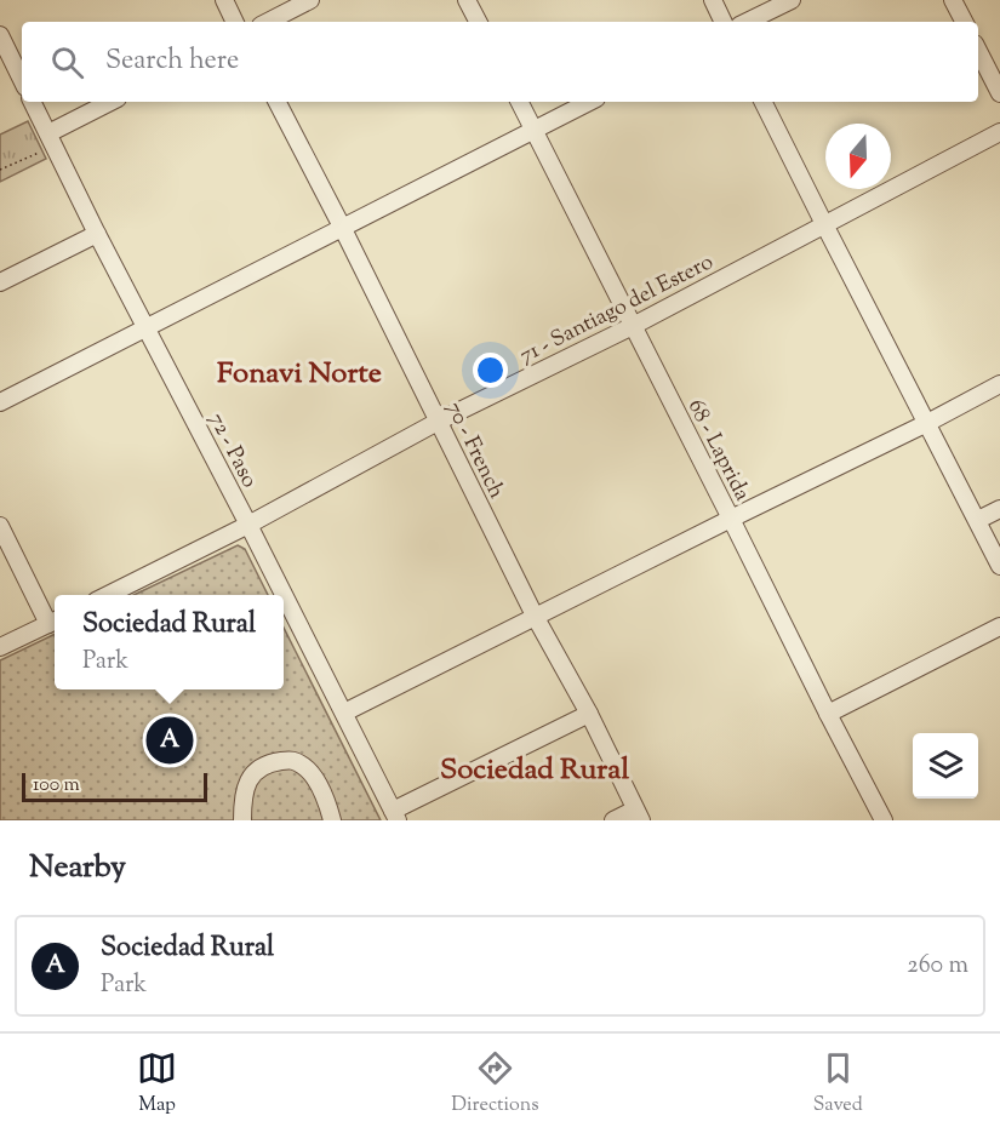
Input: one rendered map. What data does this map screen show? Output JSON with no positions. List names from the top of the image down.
{
  "streets": {
    "street": [
      "71 - Santiago del Estero",
      "72 - Paso",
      "70 - French",
      "68 - Laprida"
    ]
  },
  "crossings": [
    ["71 - Santiago del Estero", "72 - Paso"],
    ["71 - Santiago del Estero", "70 - French"],
    ["71 - Santiago del Estero", "68 - Laprida"]
  ],
  "districts": ["Fonavi Norte", "Sociedad Rural"],
  "scale_bar": "100 m",
  "north": "bottom",
  "page": {
    "search": "Search here",
    "popup": ["Sociedad Rural", "Park"],
    "pins": "A",
    "scale": "100 m",
    "heading": "Nearby",
    "list": [
      {
        "mark": "A",
        "name": "Sociedad Rural",
        "note": "Park",
        "value": "260 m"
      }
    ],
    "nav": ["Map", "Directions", "Saved"]
  }
}
